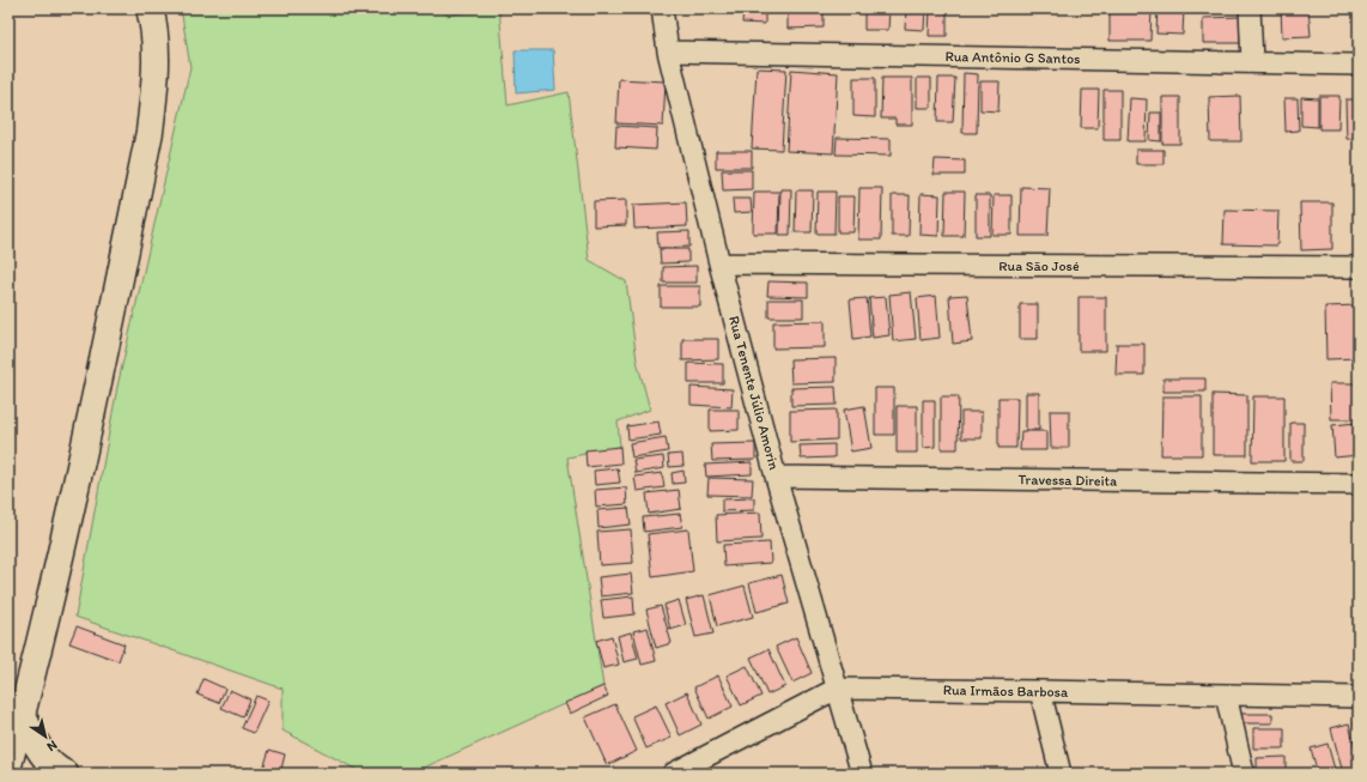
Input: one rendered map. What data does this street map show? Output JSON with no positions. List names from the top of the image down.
{
  "streets": {
    "street": [
      "Rua Antônio G Santos",
      "Rua São José",
      "Rua Tenente Júlio Amorin",
      "Travessa Direita",
      "Rua Irmãos Barbosa"
    ]
  },
  "crossings": [
    ["Rua Antônio G Santos", "Rua Tenente Júlio Amorin"],
    ["Rua São José", "Rua Tenente Júlio Amorin"],
    ["Rua Tenente Júlio Amorin", "Travessa Direita"],
    ["Rua Tenente Júlio Amorin", "Rua Irmãos Barbosa"]
  ],
  "north": "bottom right"
}
